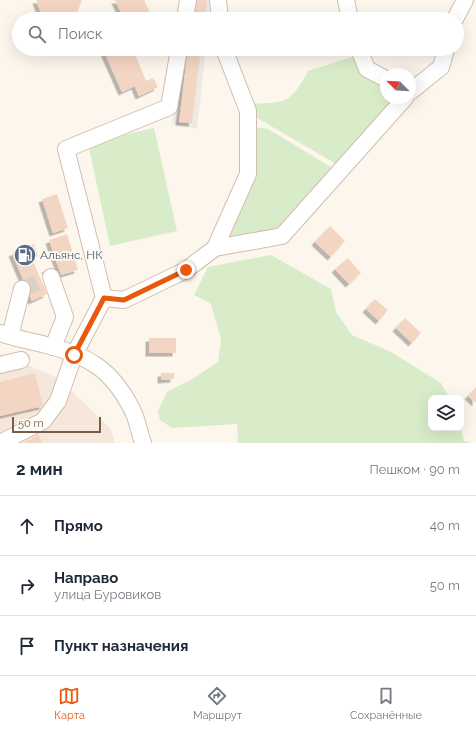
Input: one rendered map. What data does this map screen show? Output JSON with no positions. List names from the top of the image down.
{
  "places": {
    "fuel station": ["Альянс, НК"]
  },
  "scale_bar": "50 m",
  "north": "top left",
  "page": {
    "search": "Поиск",
    "scale": "50 m",
    "heading": ["2 мин", "Пешком · 90 m"],
    "list": [
      ["Прямо", "40 m"],
      ["Направо", "улица Буровиков", "50 m"],
      "Пункт назначения"
    ],
    "nav": ["Карта", "Маршрут", "Сохранённые"]
  }
}
